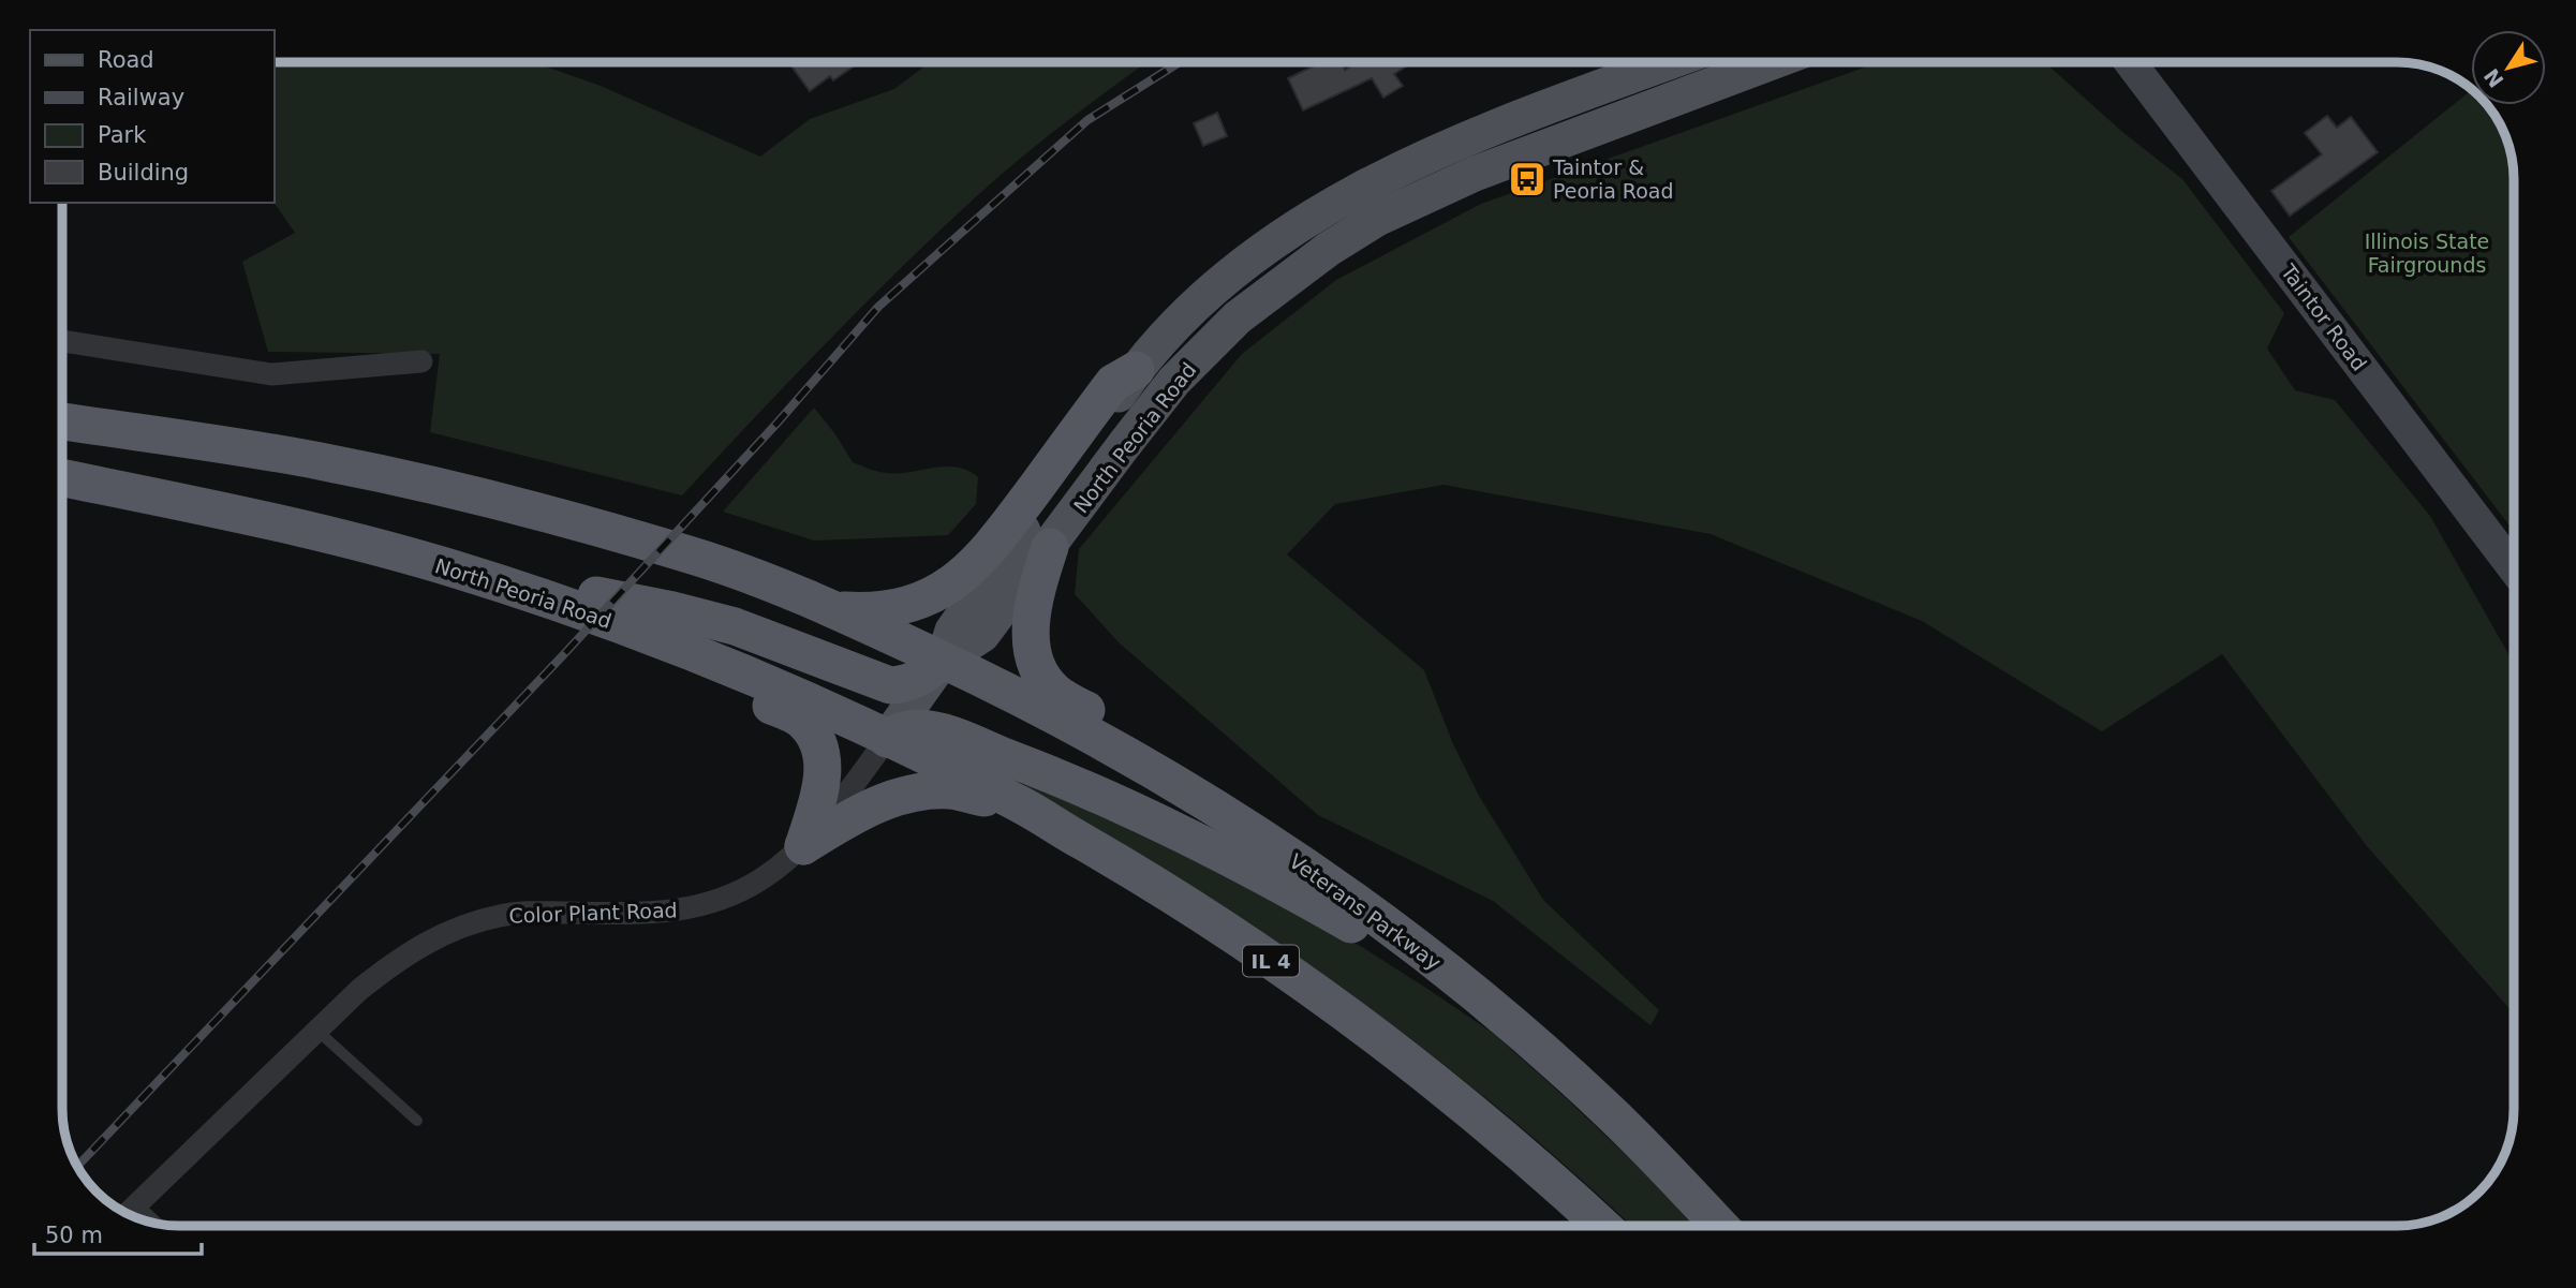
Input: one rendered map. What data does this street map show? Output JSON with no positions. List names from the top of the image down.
{
  "streets": {
    "highway": ["North Peoria Road", "Veterans Parkway", "IL 4"],
    "main road": ["Taintor Road"],
    "street": ["Color Plant Road"]
  },
  "crossings": [
    ["North Peoria Road", "Veterans Parkway"],
    ["North Peoria Road", "Color Plant Road"],
    ["North Peoria Road", "IL 4"],
    ["Color Plant Road", "IL 4"]
  ],
  "parks": ["Illinois State Fairgrounds"],
  "places": {
    "bus stop": ["Taintor & Peoria Road"]
  },
  "legend": [
    "Road",
    "Railway",
    "Park",
    "Building"
  ],
  "scale_bar": "50 m",
  "north": "bottom left"
}
